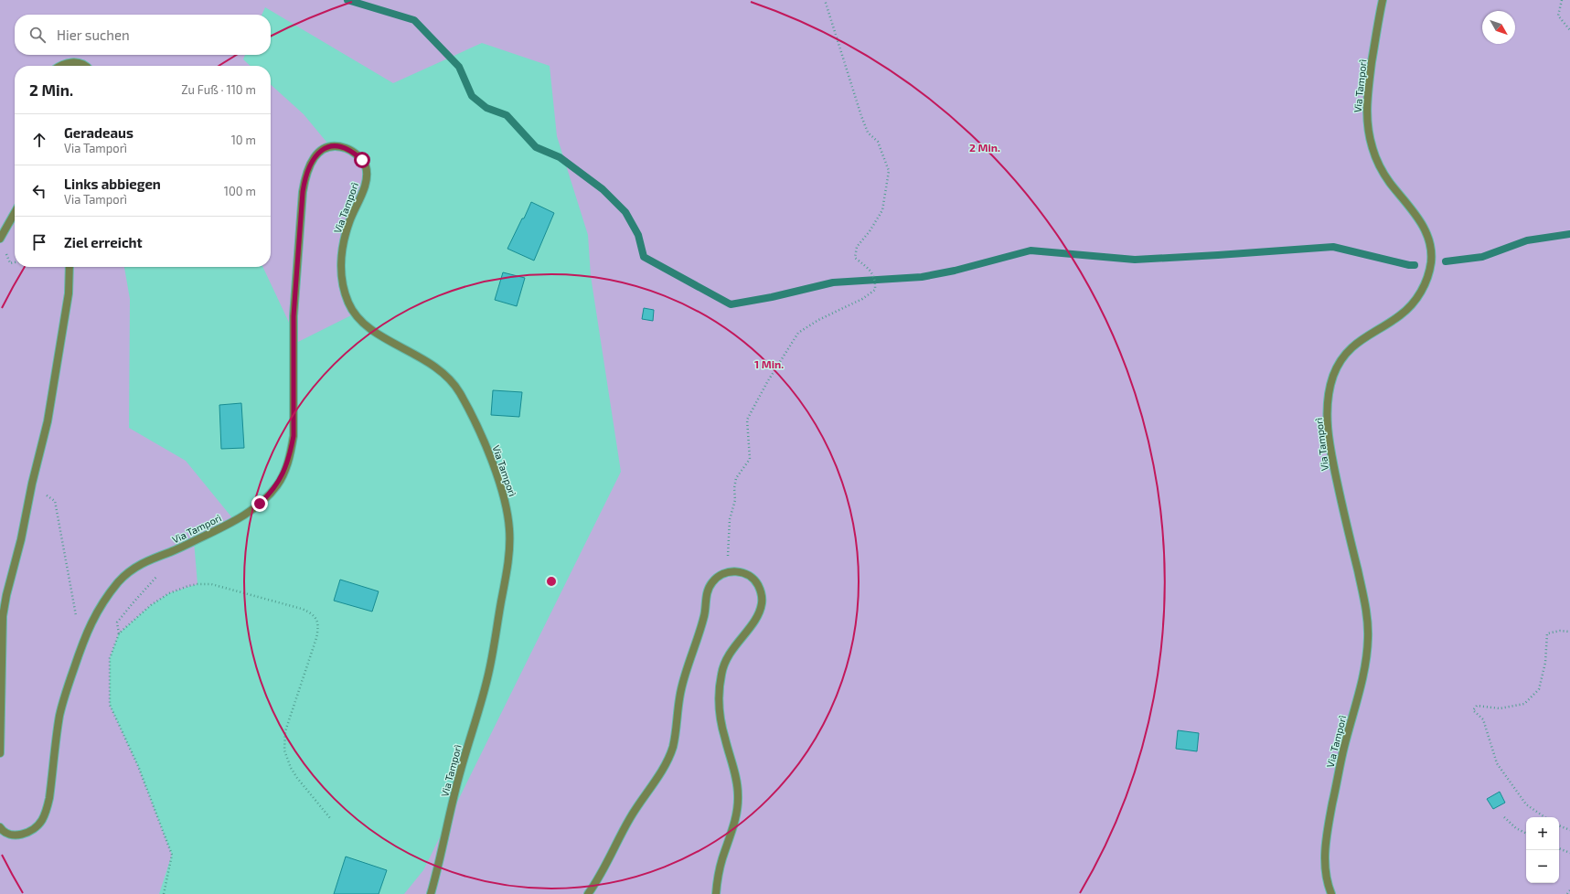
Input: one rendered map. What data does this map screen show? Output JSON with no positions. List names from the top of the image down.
{
  "streets": {
    "street": ["Via Tamporì"]
  },
  "north": "bottom right",
  "page": {
    "search": "Hier suchen",
    "heading": ["2 Min.", "Zu Fuß · 110 m"],
    "list": [
      ["Geradeaus", "Via Tamporì", "10 m"],
      ["Links abbiegen", "Via Tamporì", "100 m"],
      "Ziel erreicht"
    ],
    "map_buttons": ["+", "−"]
  },
  "rings": ["2 Min.", "1 Min."]
}
